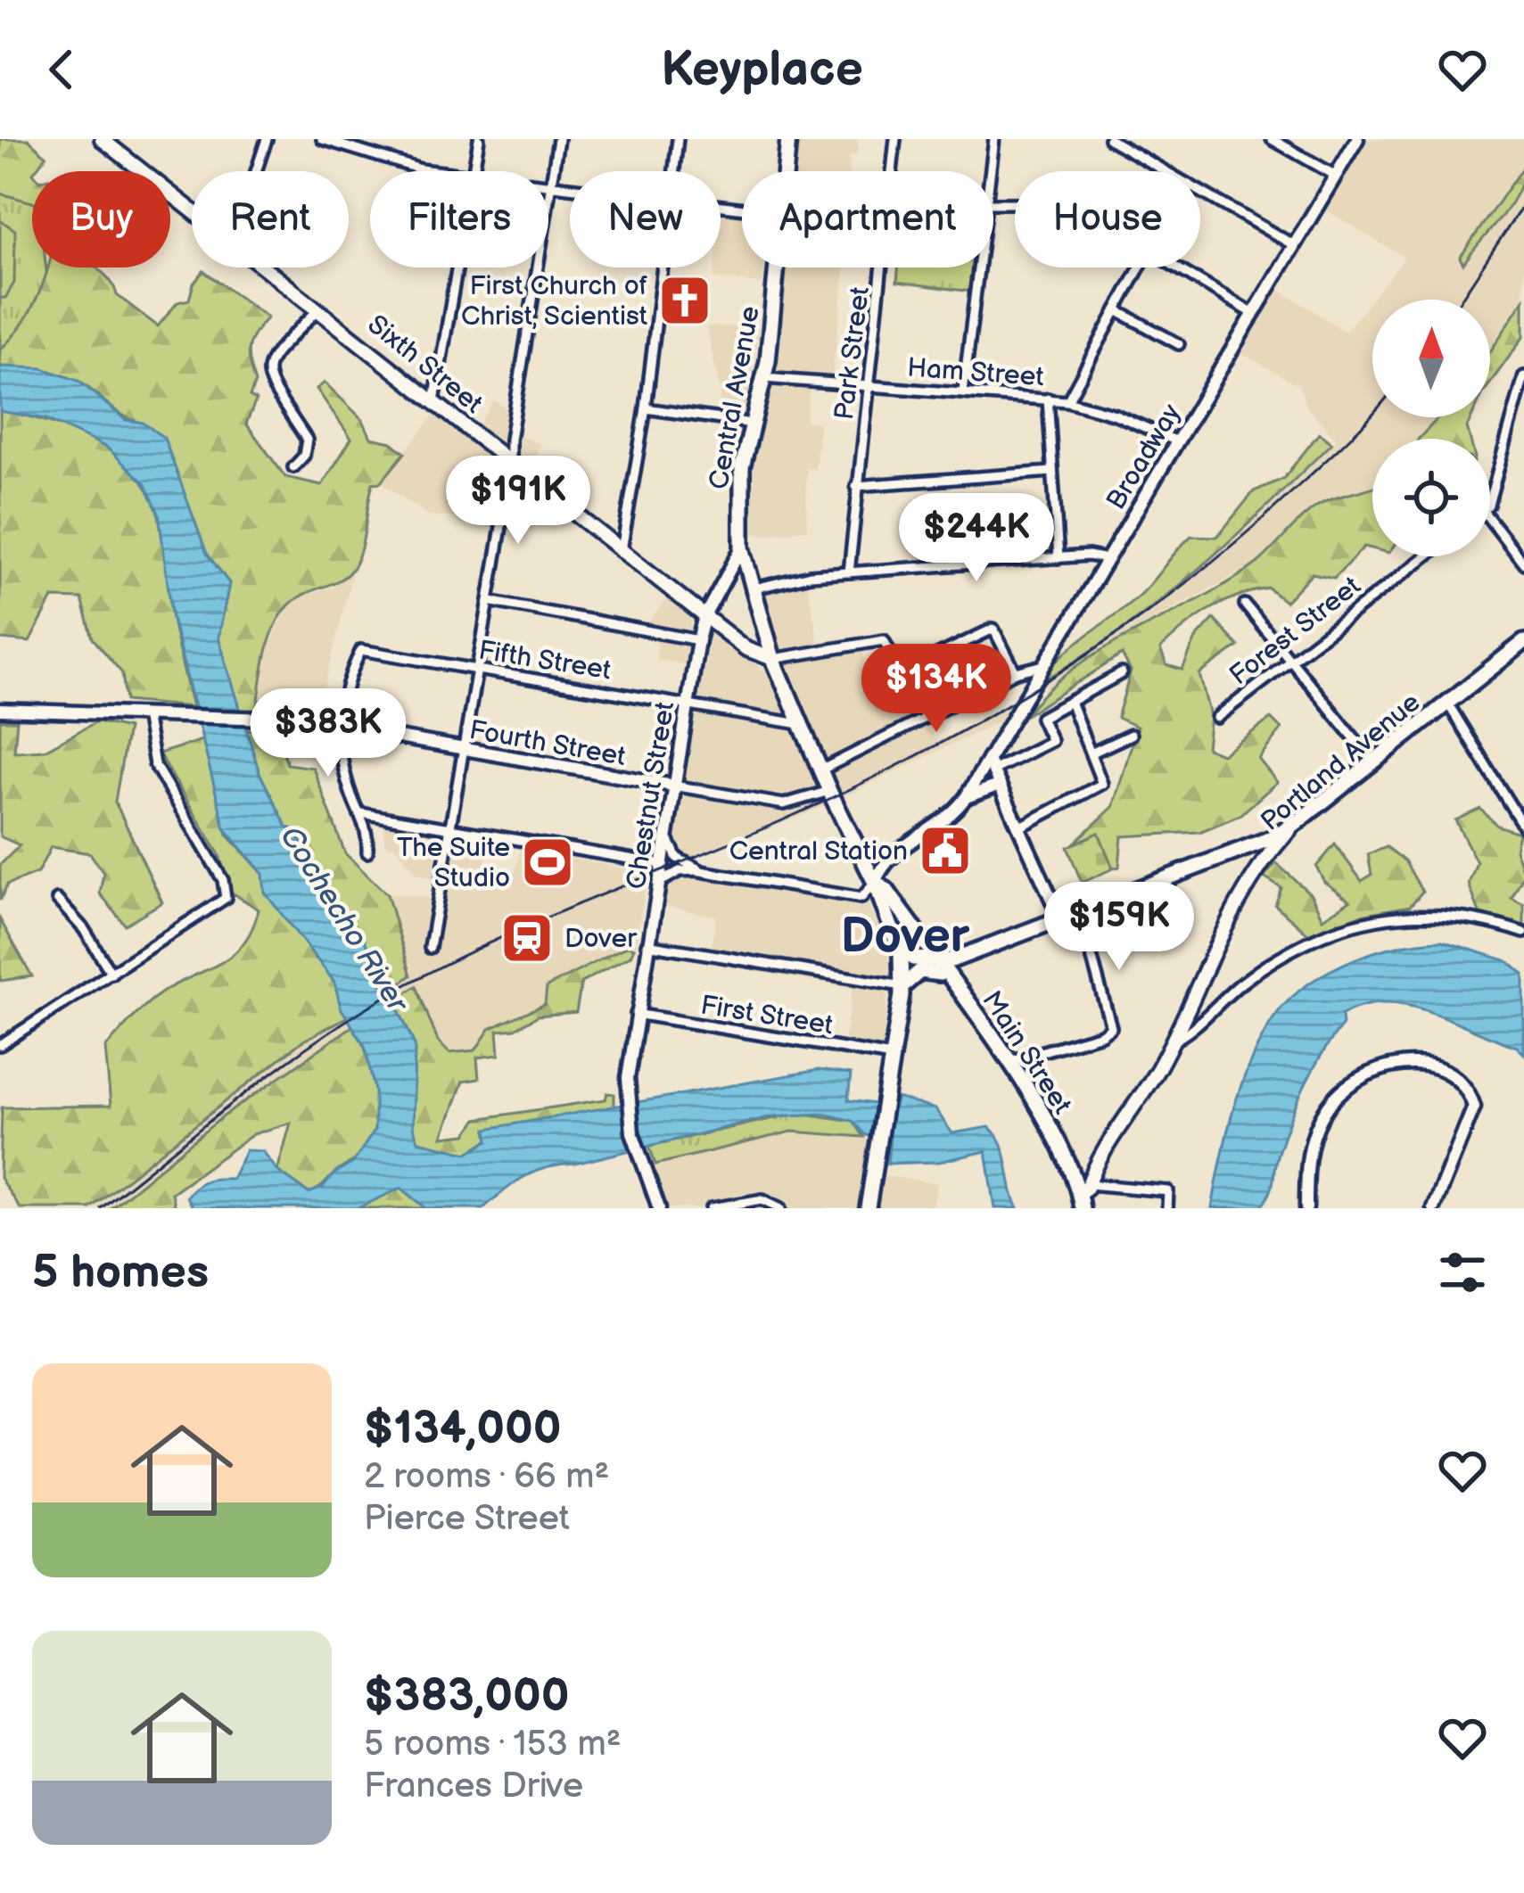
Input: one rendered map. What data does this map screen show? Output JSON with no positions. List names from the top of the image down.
{
  "streets": {
    "main road": [
      "Sixth Street",
      "Central Avenue",
      "Portland Avenue",
      "Main Street"
    ],
    "street": [
      "Park Street",
      "Ham Street",
      "Broadway",
      "Forest Street",
      "Fifth Street",
      "Fourth Street",
      "Chestnut Street",
      "First Street"
    ]
  },
  "crossings": [
    ["Park Street", "Ham Street"],
    ["Sixth Street", "Central Avenue"],
    ["Sixth Street", "Chestnut Street"],
    ["Ham Street", "Central Avenue"],
    ["Ham Street", "Broadway"],
    ["Central Avenue", "Broadway"],
    ["Central Avenue", "Fifth Street"],
    ["Central Avenue", "Fourth Street"],
    ["Central Avenue", "Chestnut Street"],
    ["Central Avenue", "First Street"],
    ["Central Avenue", "Main Street"],
    ["Broadway", "Main Street"],
    ["Fifth Street", "Fourth Street"],
    ["Fifth Street", "Chestnut Street"],
    ["Fourth Street", "Chestnut Street"],
    ["Portland Avenue", "Main Street"],
    ["Chestnut Street", "First Street"]
  ],
  "districts": ["Dover"],
  "water": ["Cochecho River"],
  "places": {
    "church": ["First Church of Christ, Scientist"],
    "public building": ["Central Station"],
    "sports": ["The Suite Studio"],
    "station": ["Dover"]
  },
  "north": "top",
  "page": {
    "header": "Keyplace",
    "chip": [
      "Buy",
      "Rent",
      "Filters",
      "New",
      "Apartment",
      "House"
    ],
    "price": [
      "$191K",
      "$244K",
      "$134K",
      "$383K",
      "$159K"
    ],
    "heading": "5 homes",
    "list": [
      {
        "name": "$134,000",
        "note": "2 rooms · 66 m² · Pierce Street"
      },
      {
        "name": "$383,000",
        "note": "5 rooms · 153 m² · Frances Drive"
      }
    ]
  }
}
